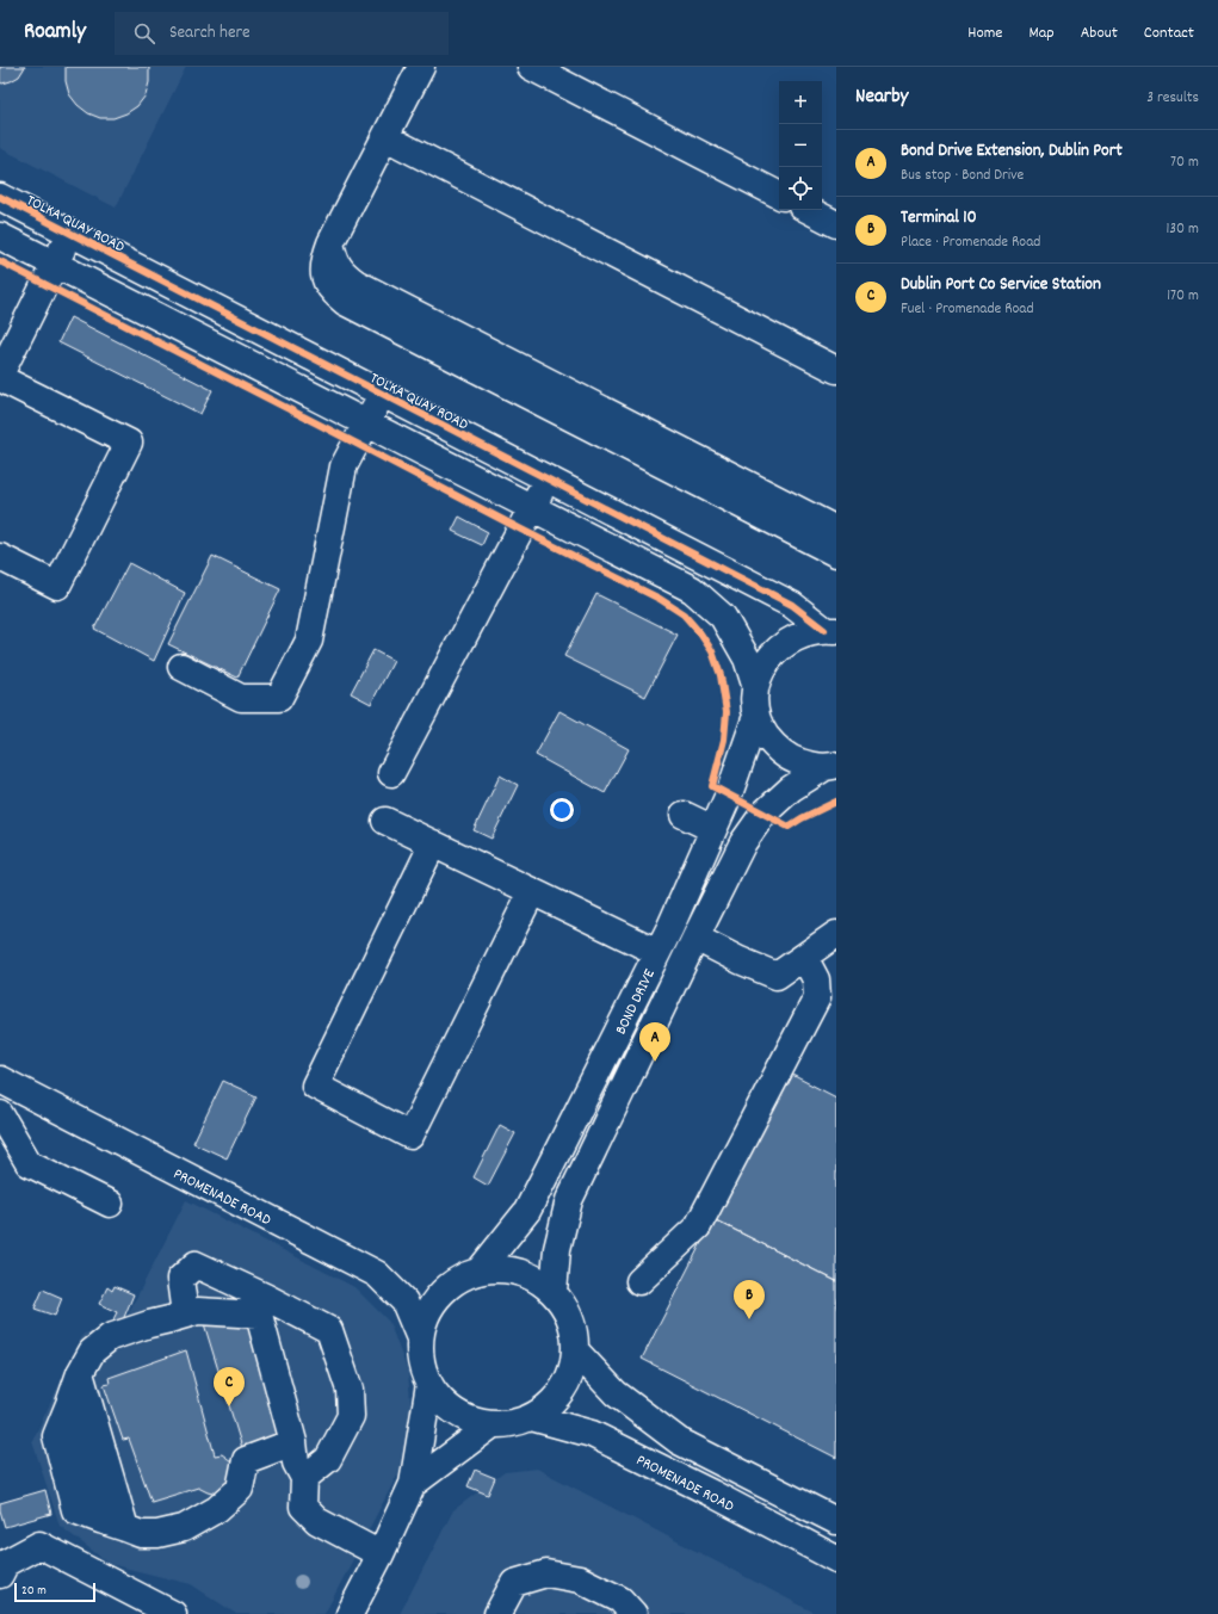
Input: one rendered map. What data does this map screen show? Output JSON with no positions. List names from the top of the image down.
{
  "streets": {
    "street": ["TOLKA QUAY ROAD", "BOND DRIVE", "PROMENADE ROAD"]
  },
  "crossings": [
    ["BOND DRIVE", "PROMENADE ROAD"]
  ],
  "scale_bar": "20 m",
  "page": {
    "header": "Roamly",
    "search": "Search here",
    "nav": [
      "Home",
      "Map",
      "About",
      "Contact"
    ],
    "heading": ["Nearby", "3 results"],
    "map_buttons": ["+", "−"],
    "list": [
      {
        "mark": "A",
        "name": "Bond Drive Extension, Dublin Port",
        "note": "Bus stop · Bond Drive",
        "value": "70 m"
      },
      {
        "mark": "B",
        "name": "Terminal 10",
        "note": "Place · Promenade Road",
        "value": "130 m"
      },
      {
        "mark": "C",
        "name": "Dublin Port Co Service Station",
        "note": "Fuel · Promenade Road",
        "value": "170 m"
      }
    ],
    "pins": ["A", "B", "C"],
    "scale": "20 m"
  }
}
